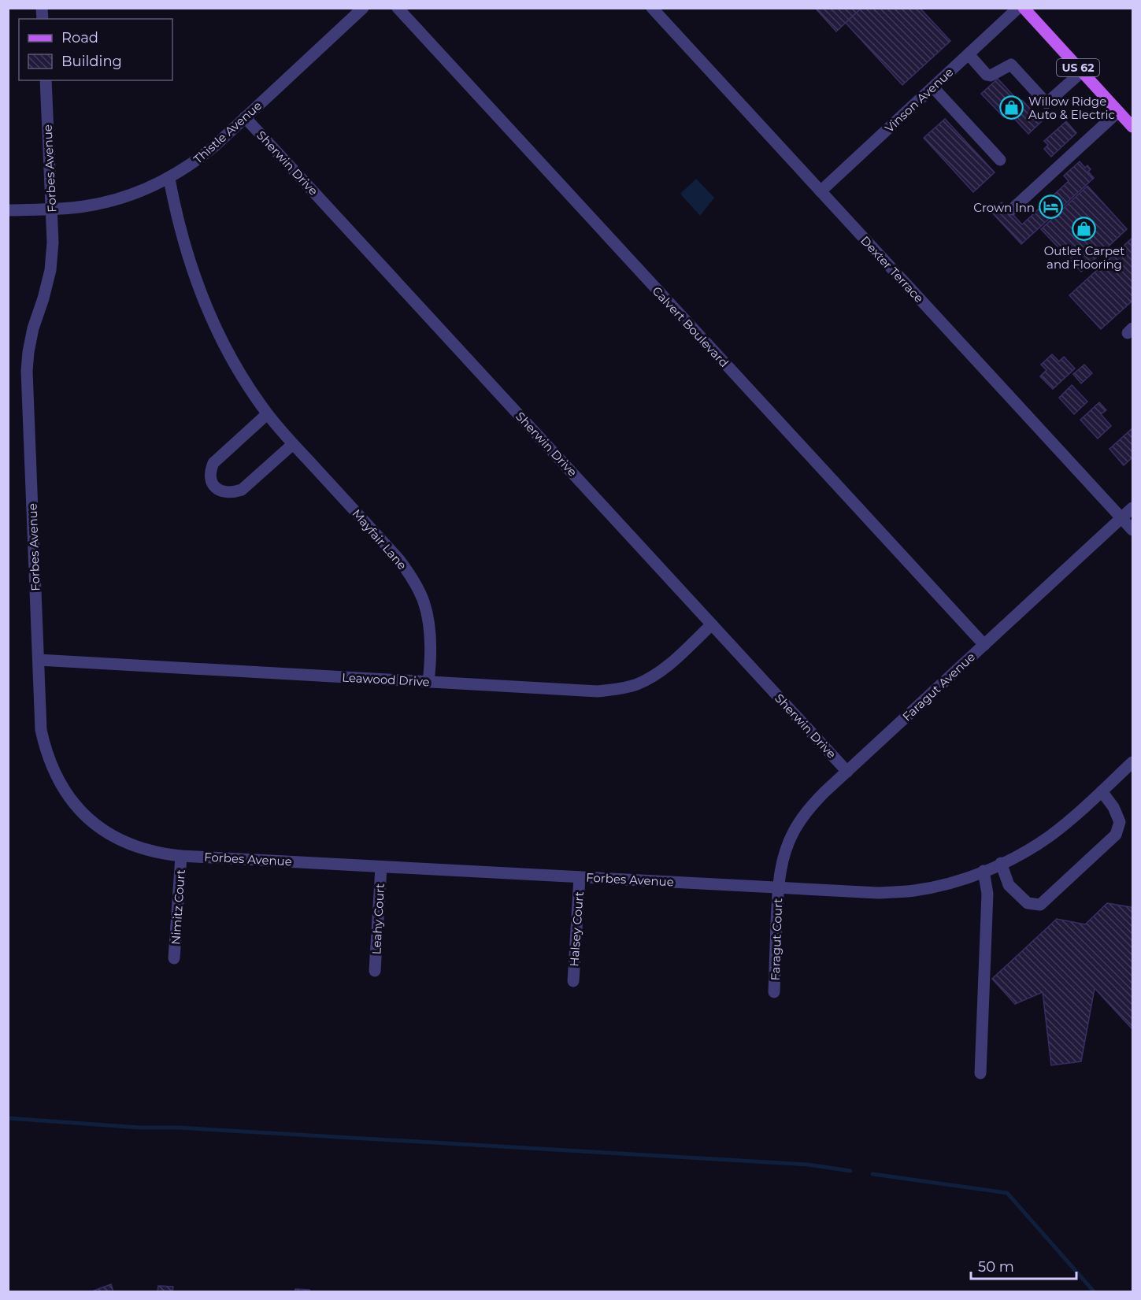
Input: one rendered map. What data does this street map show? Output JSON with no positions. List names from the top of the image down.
{
  "streets": {
    "main road": ["US 62"],
    "street": [
      "Vinson Avenue",
      "Thistle Avenue",
      "Sherwin Drive",
      "Forbes Avenue",
      "Dexter Terrace",
      "Calvert Boulevard",
      "Mayfair Lane",
      "Leawood Drive",
      "Faragut Avenue",
      "Nimitz Court",
      "Leahy Court",
      "Halsey Court",
      "Faragut Court"
    ]
  },
  "crossings": [
    ["Vinson Avenue", "Dexter Terrace"],
    ["Thistle Avenue", "Sherwin Drive"],
    ["Thistle Avenue", "Forbes Avenue"],
    ["Thistle Avenue", "Mayfair Lane"],
    ["Sherwin Drive", "Leawood Drive"],
    ["Sherwin Drive", "Faragut Avenue"],
    ["Forbes Avenue", "Leawood Drive"],
    ["Forbes Avenue", "Faragut Avenue"],
    ["Forbes Avenue", "Nimitz Court"],
    ["Forbes Avenue", "Leahy Court"],
    ["Forbes Avenue", "Halsey Court"],
    ["Forbes Avenue", "Faragut Court"],
    ["Dexter Terrace", "Faragut Avenue"],
    ["Calvert Boulevard", "Faragut Avenue"],
    ["Mayfair Lane", "Leawood Drive"],
    ["Faragut Avenue", "Faragut Court"]
  ],
  "places": {
    "shop": ["Willow Ridge Auto & Electric", "Outlet Carpet and Flooring"],
    "hotel": ["Crown Inn"]
  },
  "legend": ["Road", "Building"],
  "scale_bar": "50 m"
}
